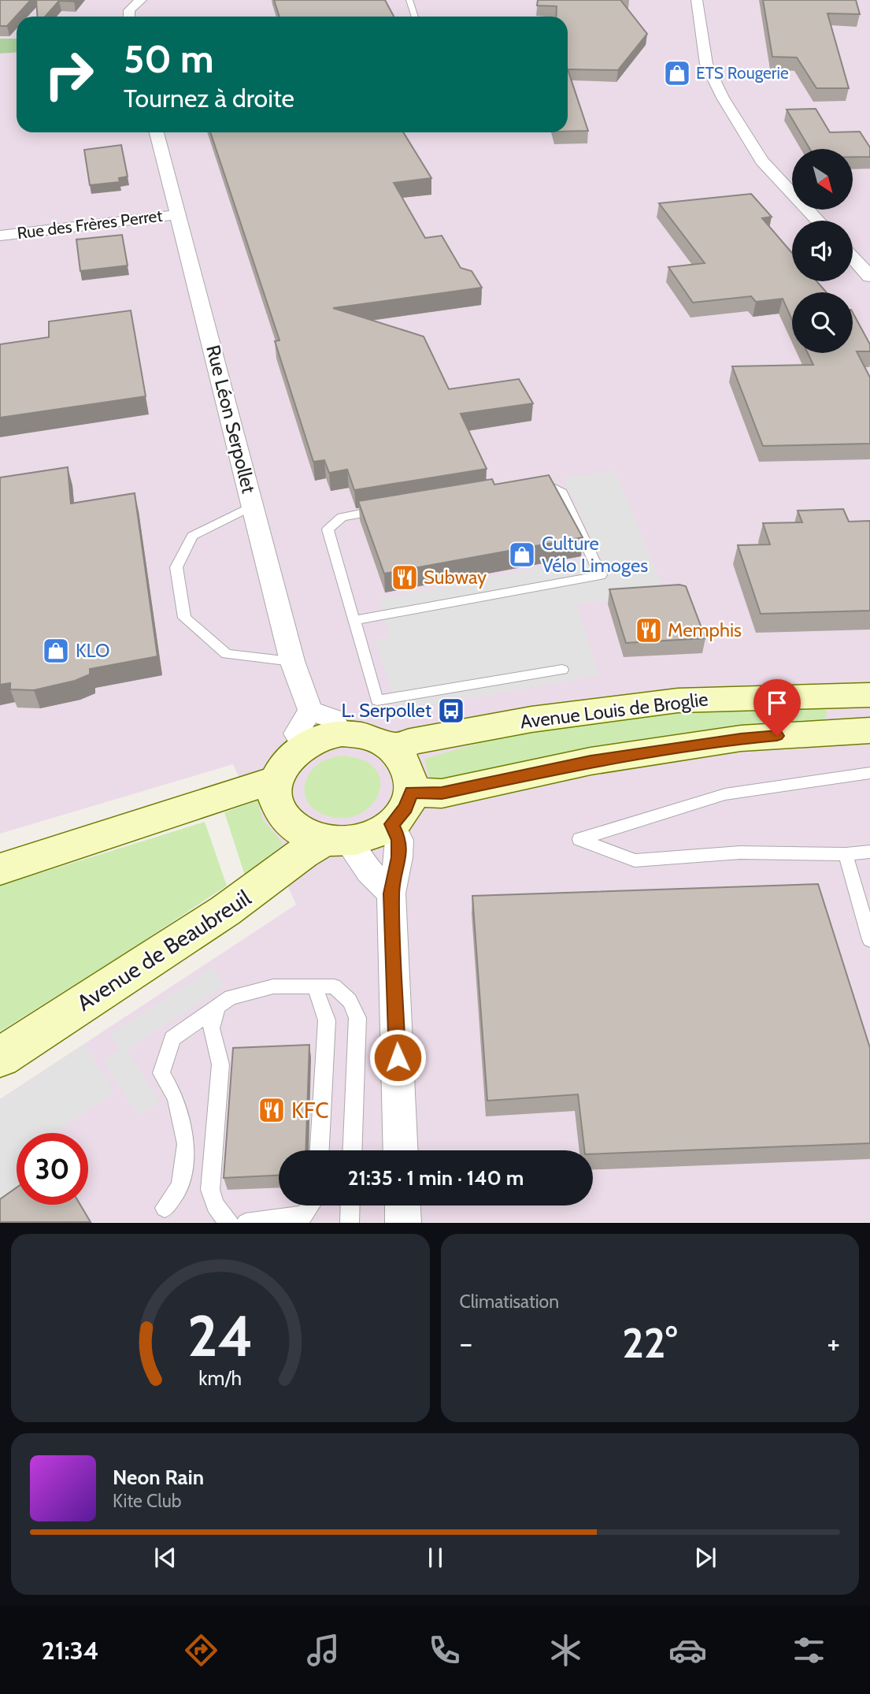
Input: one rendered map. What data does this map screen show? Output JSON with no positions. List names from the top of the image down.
{
  "streets": {
    "main road": ["Avenue Louis de Broglie", "Avenue de Beaubreuil"],
    "street": ["Rue des Frères Perret", "Rue Léon Serpollet"]
  },
  "crossings": [
    ["Rue des Frères Perret", "Rue Léon Serpollet"],
    ["Avenue Louis de Broglie", "Avenue de Beaubreuil"]
  ],
  "places": {
    "shop": ["ETS Rougerie", "Culture Vélo Limoges", "KLO"],
    "restaurant": ["Subway", "Memphis", "KFC"],
    "bus stop": ["L. Serpollet"]
  },
  "north": "bottom right",
  "page": {
    "turn": ["50 m", "Tournez à droite"],
    "limit": "30",
    "trip": "21:35 · 1 min · 140 m",
    "tile": "Climatisation",
    "heat": ["−", "22°", "+"],
    "song": ["Neon Rain", "Kite Club"],
    "tabs": "21:34",
    "gauge": ["24", "km/h"]
  }
}
